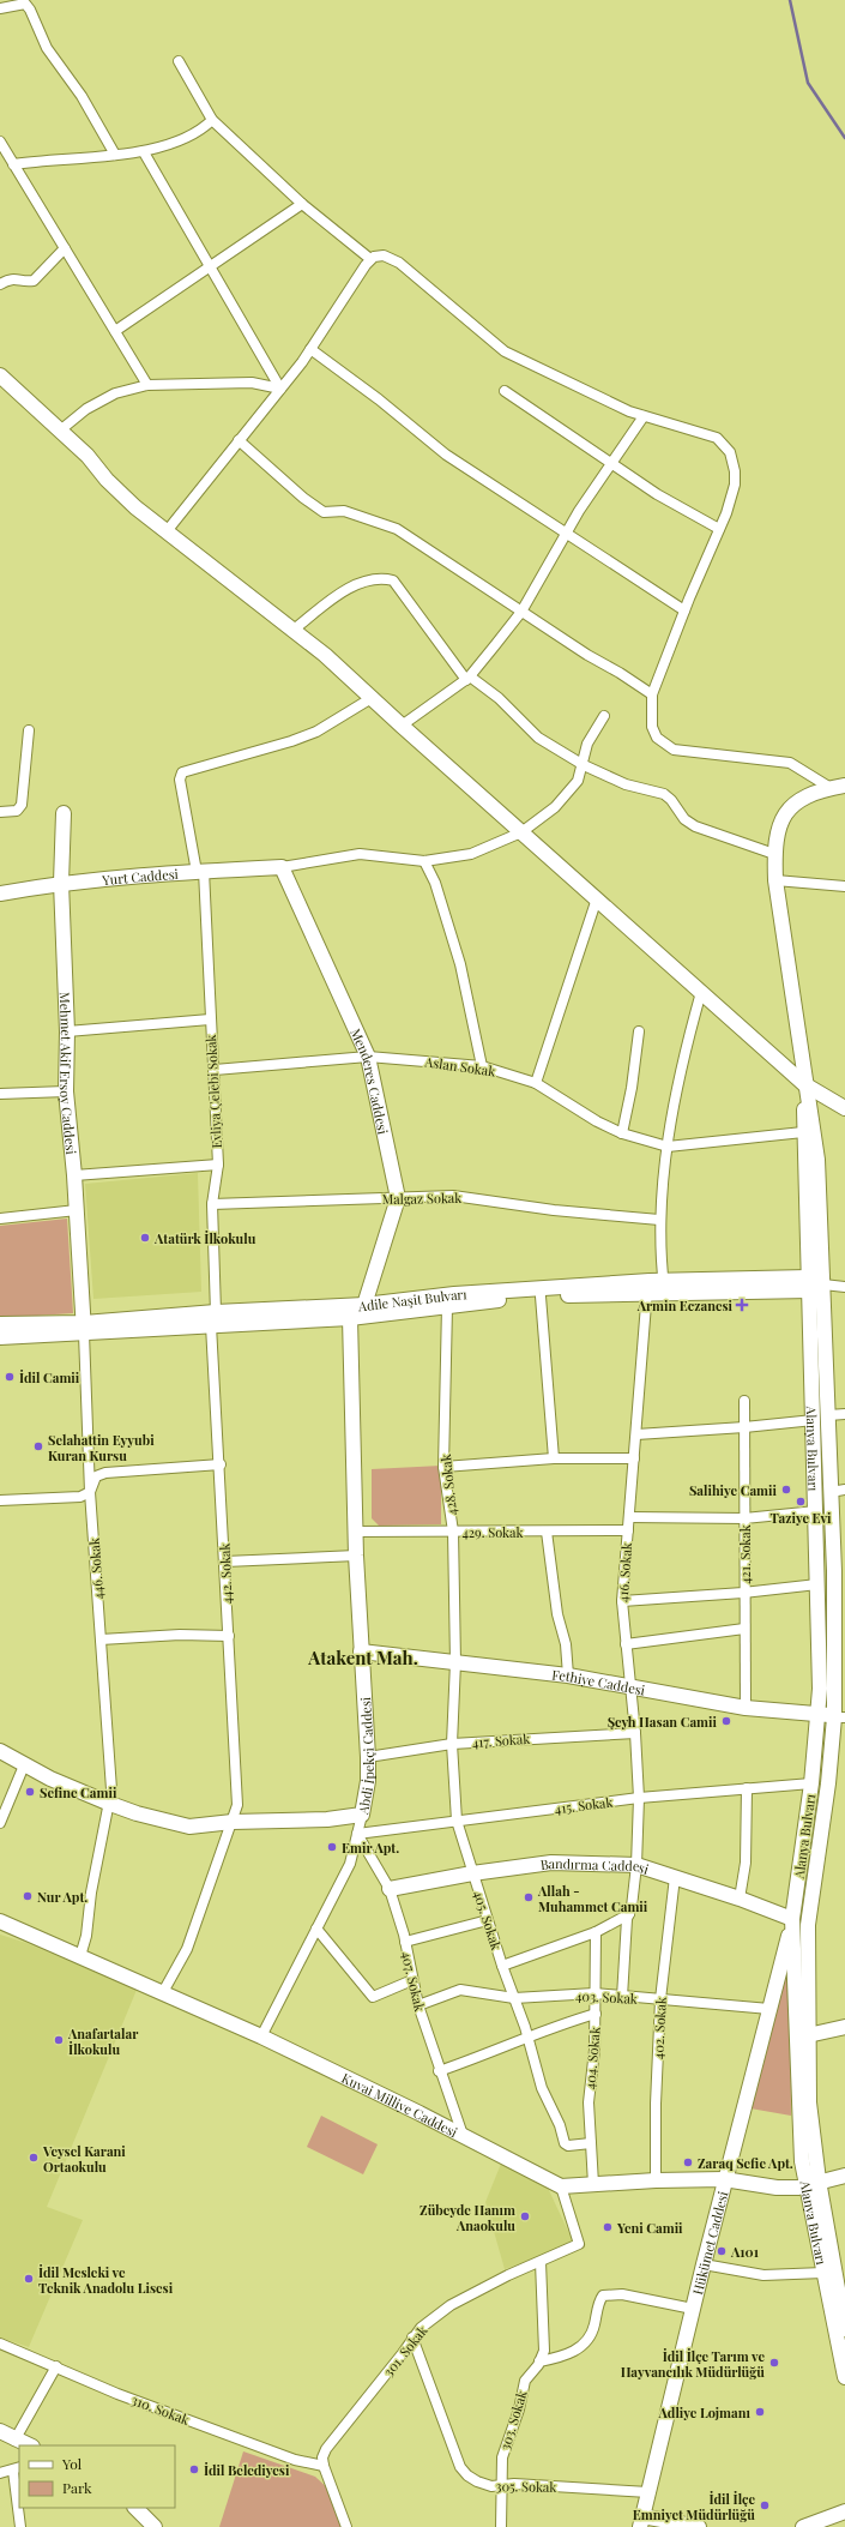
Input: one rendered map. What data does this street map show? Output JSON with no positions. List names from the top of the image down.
{
  "streets": {
    "street": [
      "Yurt Caddesi",
      "Aslan Sokak",
      "Mehmet Akif Ersoy Caddesi",
      "Menderes Caddesi",
      "Evliya Çelebi Sokak",
      "Malgaz Sokak",
      "Adile Naşit Bulvarı",
      "Alanya Bulvarı",
      "428. Sokak",
      "429. Sokak",
      "421. Sokak",
      "446. Sokak",
      "416. Sokak",
      "442. Sokak",
      "Fethiye Caddesi",
      "417. Sokak",
      "Abdi İpekçi Caddesi",
      "415. Sokak",
      "Bandırma Caddesi",
      "405. Sokak",
      "407. Sokak",
      "403. Sokak",
      "402. Sokak",
      "404. Sokak",
      "Kuvai Milliye Caddesi",
      "Hükümet Caddesi",
      "301. Sokak",
      "310. Sokak",
      "303. Sokak",
      "305. Sokak"
    ]
  },
  "crossings": [
    ["Yurt Caddesi", "Mehmet Akif Ersoy Caddesi"],
    ["Yurt Caddesi", "Menderes Caddesi"],
    ["Yurt Caddesi", "Evliya Çelebi Sokak"],
    ["Aslan Sokak", "Menderes Caddesi"],
    ["Aslan Sokak", "Evliya Çelebi Sokak"],
    ["Aslan Sokak", "Alanya Bulvarı"],
    ["Aslan Sokak", "416. Sokak"],
    ["Mehmet Akif Ersoy Caddesi", "Adile Naşit Bulvarı"],
    ["Mehmet Akif Ersoy Caddesi", "446. Sokak"],
    ["Menderes Caddesi", "Malgaz Sokak"],
    ["Menderes Caddesi", "Adile Naşit Bulvarı"],
    ["Evliya Çelebi Sokak", "Malgaz Sokak"],
    ["Evliya Çelebi Sokak", "Adile Naşit Bulvarı"],
    ["Evliya Çelebi Sokak", "442. Sokak"],
    ["Malgaz Sokak", "416. Sokak"],
    ["Adile Naşit Bulvarı", "Alanya Bulvarı"],
    ["Adile Naşit Bulvarı", "428. Sokak"],
    ["Adile Naşit Bulvarı", "446. Sokak"],
    ["Adile Naşit Bulvarı", "416. Sokak"],
    ["Adile Naşit Bulvarı", "442. Sokak"],
    ["Adile Naşit Bulvarı", "Abdi İpekçi Caddesi"],
    ["Alanya Bulvarı", "Fethiye Caddesi"],
    ["Alanya Bulvarı", "415. Sokak"],
    ["Alanya Bulvarı", "Bandırma Caddesi"],
    ["Alanya Bulvarı", "Hükümet Caddesi"],
    ["428. Sokak", "429. Sokak"],
    ["428. Sokak", "Fethiye Caddesi"],
    ["428. Sokak", "405. Sokak"],
    ["429. Sokak", "416. Sokak"],
    ["429. Sokak", "Abdi İpekçi Caddesi"],
    ["421. Sokak", "Fethiye Caddesi"],
    ["446. Sokak", "Abdi İpekçi Caddesi"],
    ["446. Sokak", "Kuvai Milliye Caddesi"],
    ["416. Sokak", "Fethiye Caddesi"],
    ["416. Sokak", "417. Sokak"],
    ["416. Sokak", "415. Sokak"],
    ["416. Sokak", "Bandırma Caddesi"],
    ["416. Sokak", "403. Sokak"],
    ["442. Sokak", "Abdi İpekçi Caddesi"],
    ["442. Sokak", "Kuvai Milliye Caddesi"],
    ["Fethiye Caddesi", "Abdi İpekçi Caddesi"],
    ["Fethiye Caddesi", "405. Sokak"],
    ["417. Sokak", "Abdi İpekçi Caddesi"],
    ["417. Sokak", "405. Sokak"],
    ["415. Sokak", "405. Sokak"],
    ["415. Sokak", "407. Sokak"],
    ["Bandırma Caddesi", "405. Sokak"],
    ["Bandırma Caddesi", "407. Sokak"],
    ["Bandırma Caddesi", "402. Sokak"],
    ["Bandırma Caddesi", "Hükümet Caddesi"],
    ["405. Sokak", "403. Sokak"],
    ["405. Sokak", "404. Sokak"],
    ["407. Sokak", "403. Sokak"],
    ["407. Sokak", "Kuvai Milliye Caddesi"],
    ["403. Sokak", "402. Sokak"],
    ["403. Sokak", "404. Sokak"],
    ["403. Sokak", "Hükümet Caddesi"],
    ["Kuvai Milliye Caddesi", "301. Sokak"],
    ["Hükümet Caddesi", "305. Sokak"],
    ["301. Sokak", "310. Sokak"],
    ["301. Sokak", "303. Sokak"],
    ["301. Sokak", "305. Sokak"],
    ["303. Sokak", "305. Sokak"]
  ],
  "districts": ["Atakent Mah."],
  "places": {
    "other": [
      "Atatürk İlkokulu",
      "İdil Camii",
      "Selahattin Eyyubi Kuran Kursu",
      "Salihiye Camii",
      "Taziye Evi",
      "Şeyh Hasan Camii",
      "Sefine Camii",
      "Emir Apt.",
      "Nur Apt.",
      "Allah - Muhammet Camii",
      "Anafartalar İlkokulu",
      "Veysel Karani Ortaokulu",
      "Zaraq Sefie Apt.",
      "Zübeyde Hanım Anaokulu",
      "Yeni Camii",
      "A101",
      "İdil Mesleki ve Teknik Anadolu Lisesi",
      "İdil İlçe Tarım ve Hayvancılık Müdürlüğü",
      "Adliye Lojmanı",
      "İdil Belediyesi",
      "İdil İlçe Emniyet Müdürlüğü"
    ],
    "health": ["Armin Eczanesi"]
  },
  "legend": ["Yol", "Park"]
}
